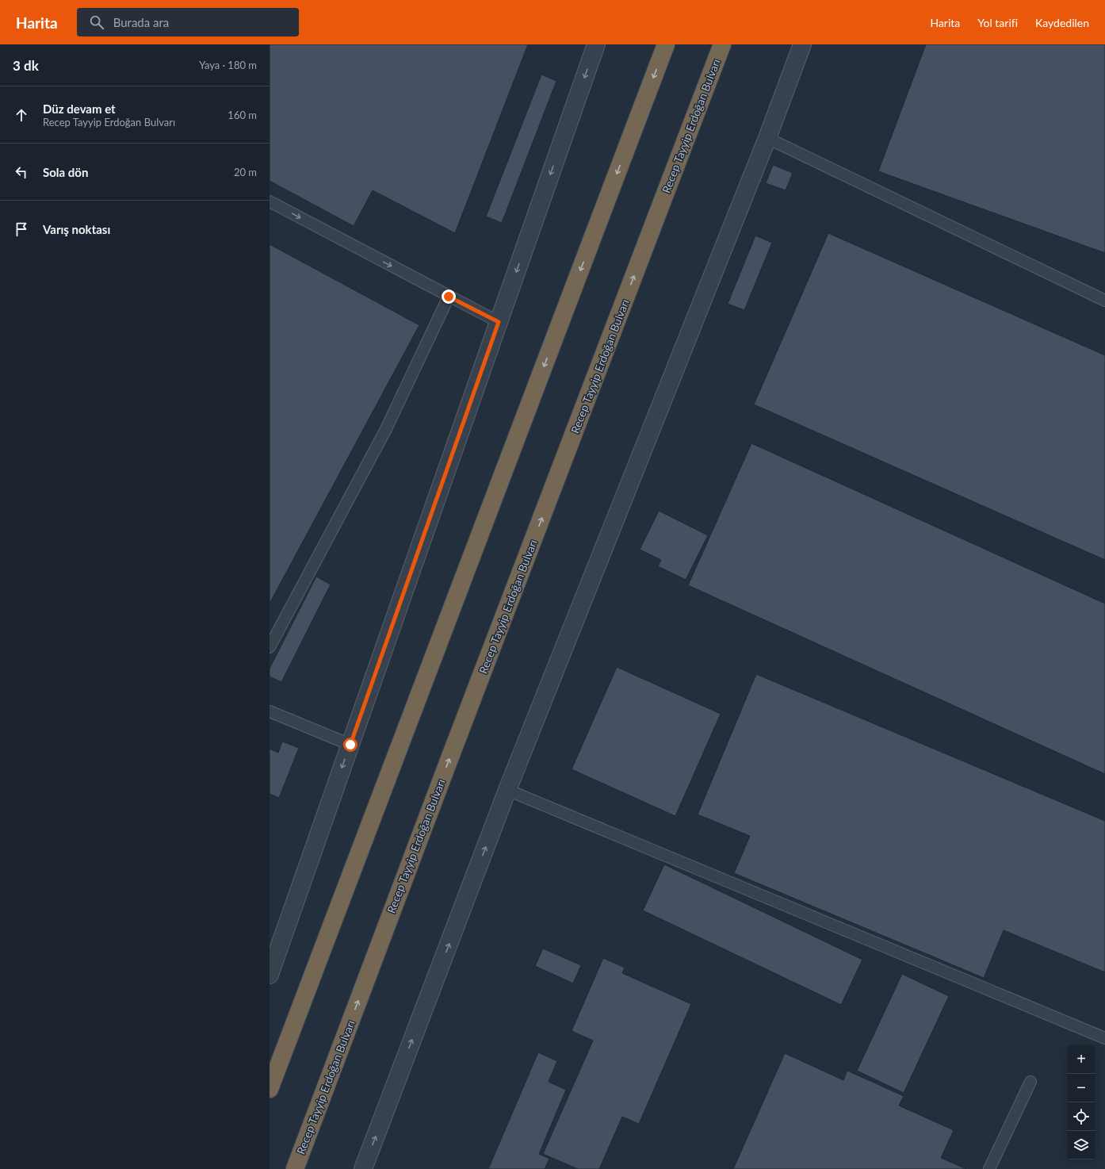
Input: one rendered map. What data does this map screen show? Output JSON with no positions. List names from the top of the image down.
{
  "streets": {
    "highway": ["Recep Tayyip Erdoğan Bulvarı"]
  },
  "page": {
    "header": "Harita",
    "search": "Burada ara",
    "nav": ["Harita", "Yol tarifi", "Kaydedilen"],
    "heading": ["3 dk", "Yaya · 180 m"],
    "list": [
      ["Düz devam et", "Recep Tayyip Erdoğan Bulvarı", "160 m"],
      ["Sola dön", "20 m"],
      "Varış noktası"
    ],
    "map_buttons": ["+", "−"]
  }
}
